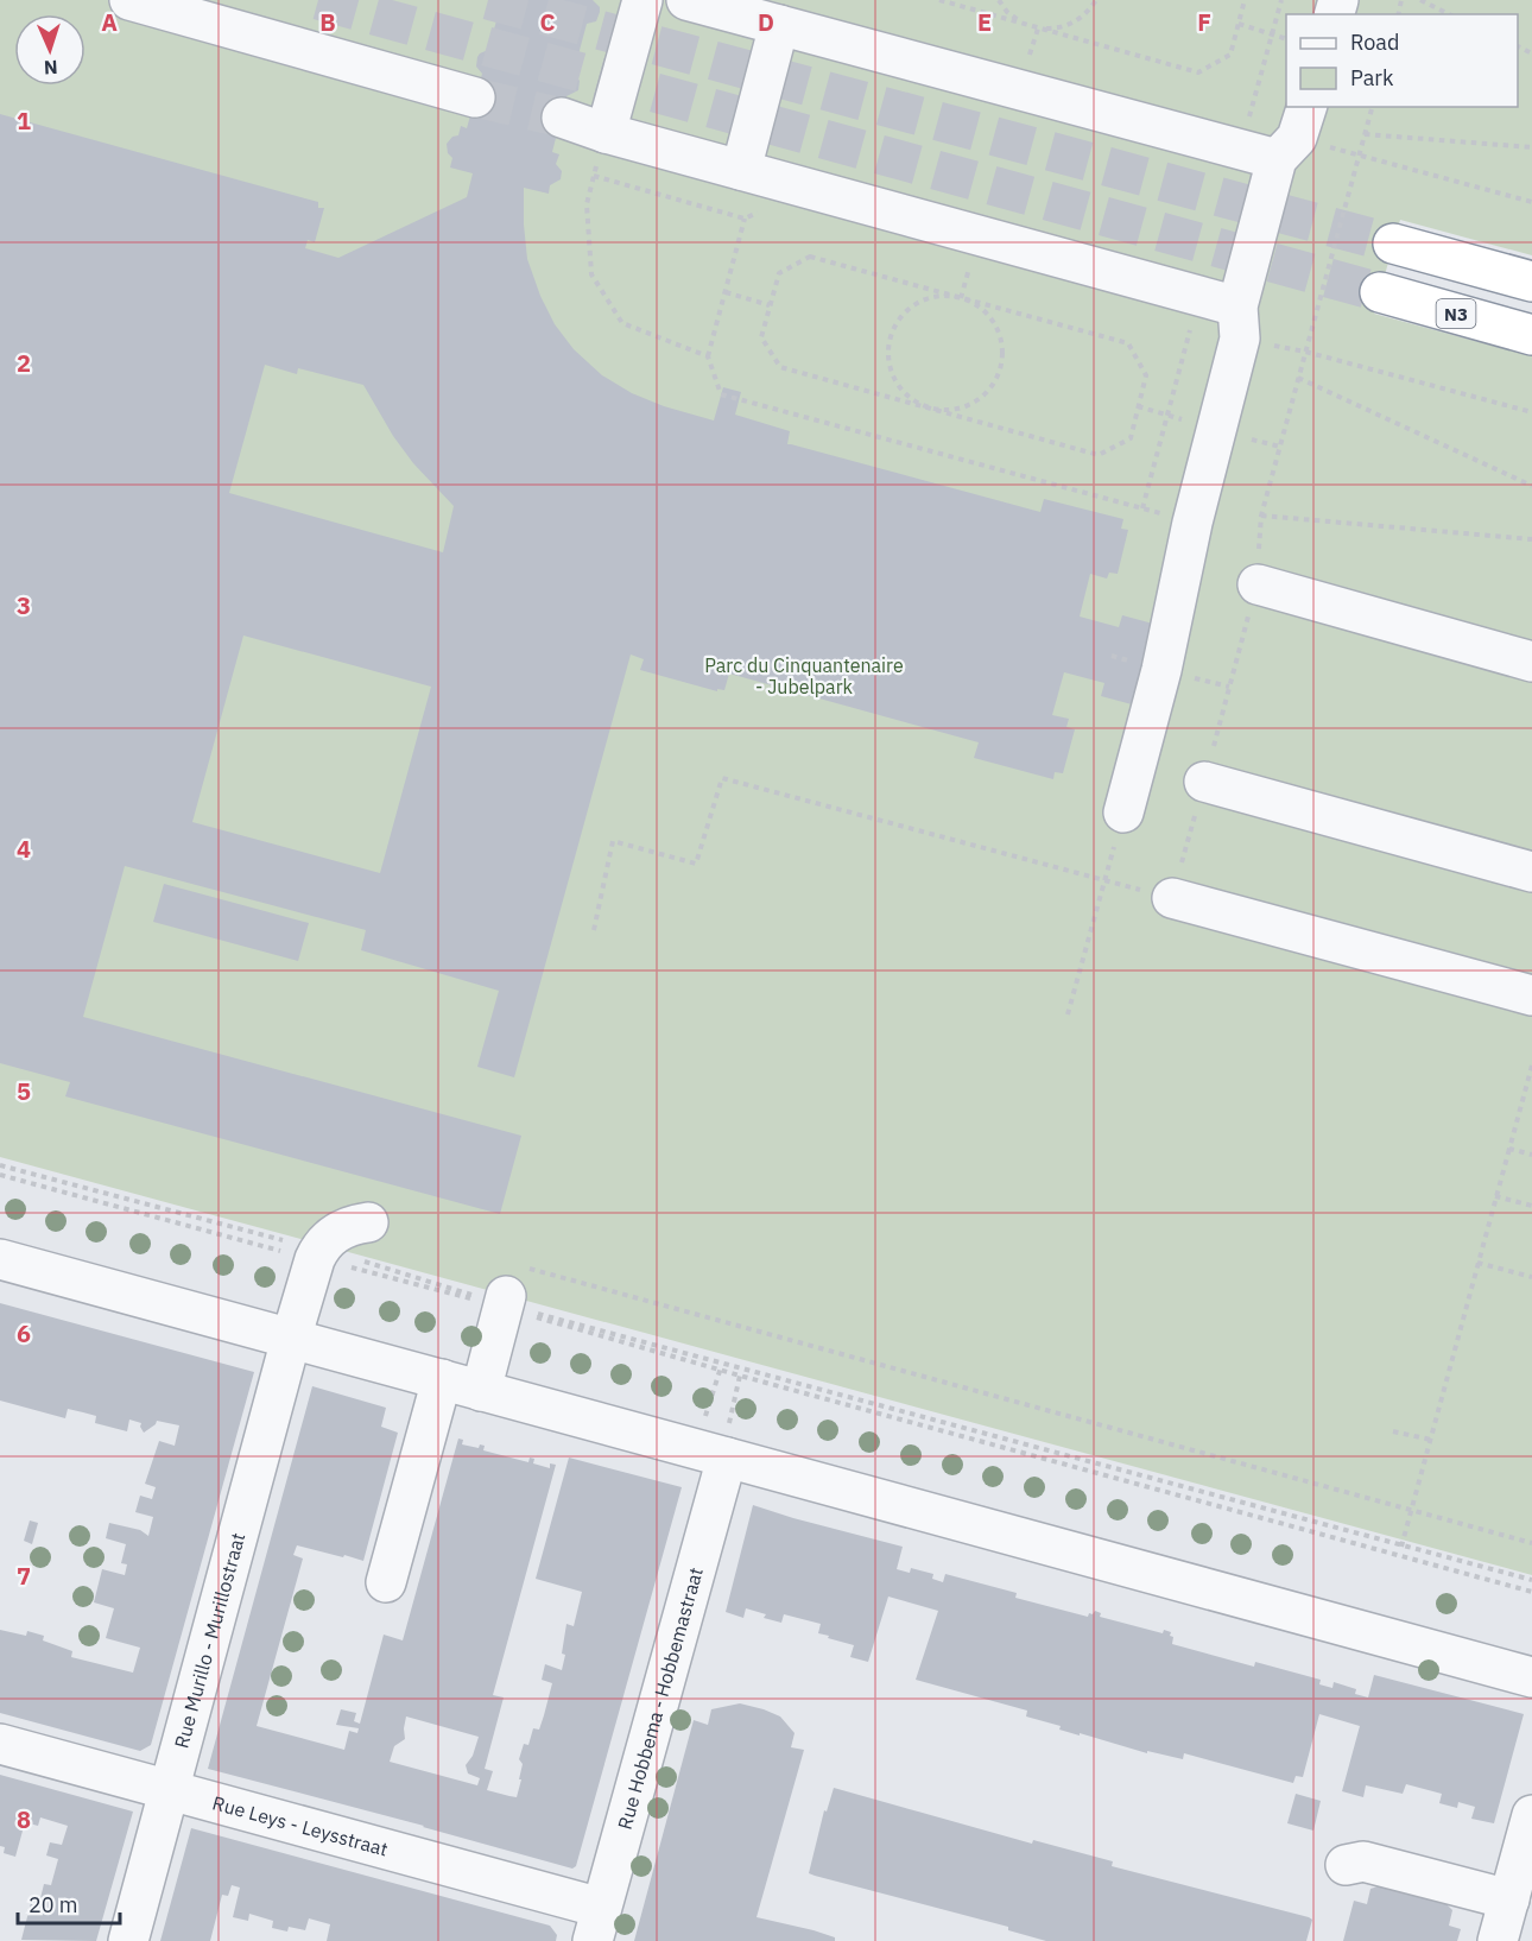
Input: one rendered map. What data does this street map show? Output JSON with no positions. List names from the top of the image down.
{
  "streets": {
    "highway": ["N3"],
    "street": ["Rue Murillo - Murillostraat", "Rue Hobbema - Hobbemastraat", "Rue Leys - Leysstraat"]
  },
  "crossings": [
    ["Rue Murillo - Murillostraat", "Rue Leys - Leysstraat"],
    ["Rue Hobbema - Hobbemastraat", "Rue Leys - Leysstraat"]
  ],
  "parks": ["Parc du Cinquantenaire - Jubelpark"],
  "legend": ["Road", "Park"],
  "scale_bar": "20 m",
  "north": "bottom",
  "grid": {
    "columns": [
      "A",
      "B",
      "C",
      "D",
      "E",
      "F"
    ],
    "rows": [
      "1",
      "2",
      "3",
      "4",
      "5",
      "6",
      "7",
      "8"
    ]
  }
}
